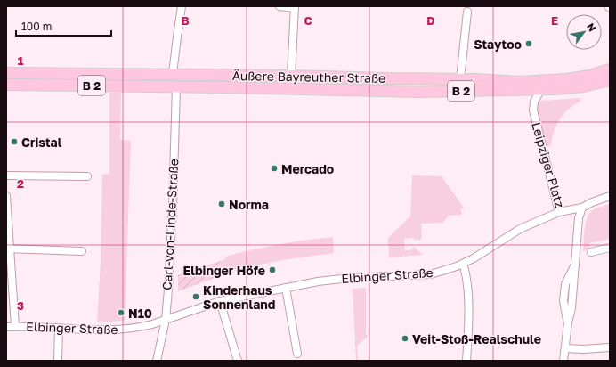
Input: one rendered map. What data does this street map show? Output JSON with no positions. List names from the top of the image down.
{
  "streets": {
    "main road": ["Äußere Bayreuther Straße", "B 2"],
    "street": ["Leipziger Platz", "Carl-von-Linde-Straße", "Elbinger Straße"]
  },
  "crossings": [
    ["Äußere Bayreuther Straße", "Leipziger Platz"],
    ["Äußere Bayreuther Straße", "Carl-von-Linde-Straße"],
    ["Leipziger Platz", "Elbinger Straße"],
    ["Carl-von-Linde-Straße", "Elbinger Straße"]
  ],
  "places": [
    "Staytoo",
    "Cristal",
    "Mercado",
    "Norma",
    "Elbinger Höfe",
    "Kinderhaus Sonnenland",
    "N10",
    "Veit-Stoß-Realschule"
  ],
  "scale_bar": "100 m",
  "north": "top right",
  "grid": {
    "columns": [
      "B",
      "C",
      "D",
      "E"
    ],
    "rows": ["1", "2", "3"]
  }
}
